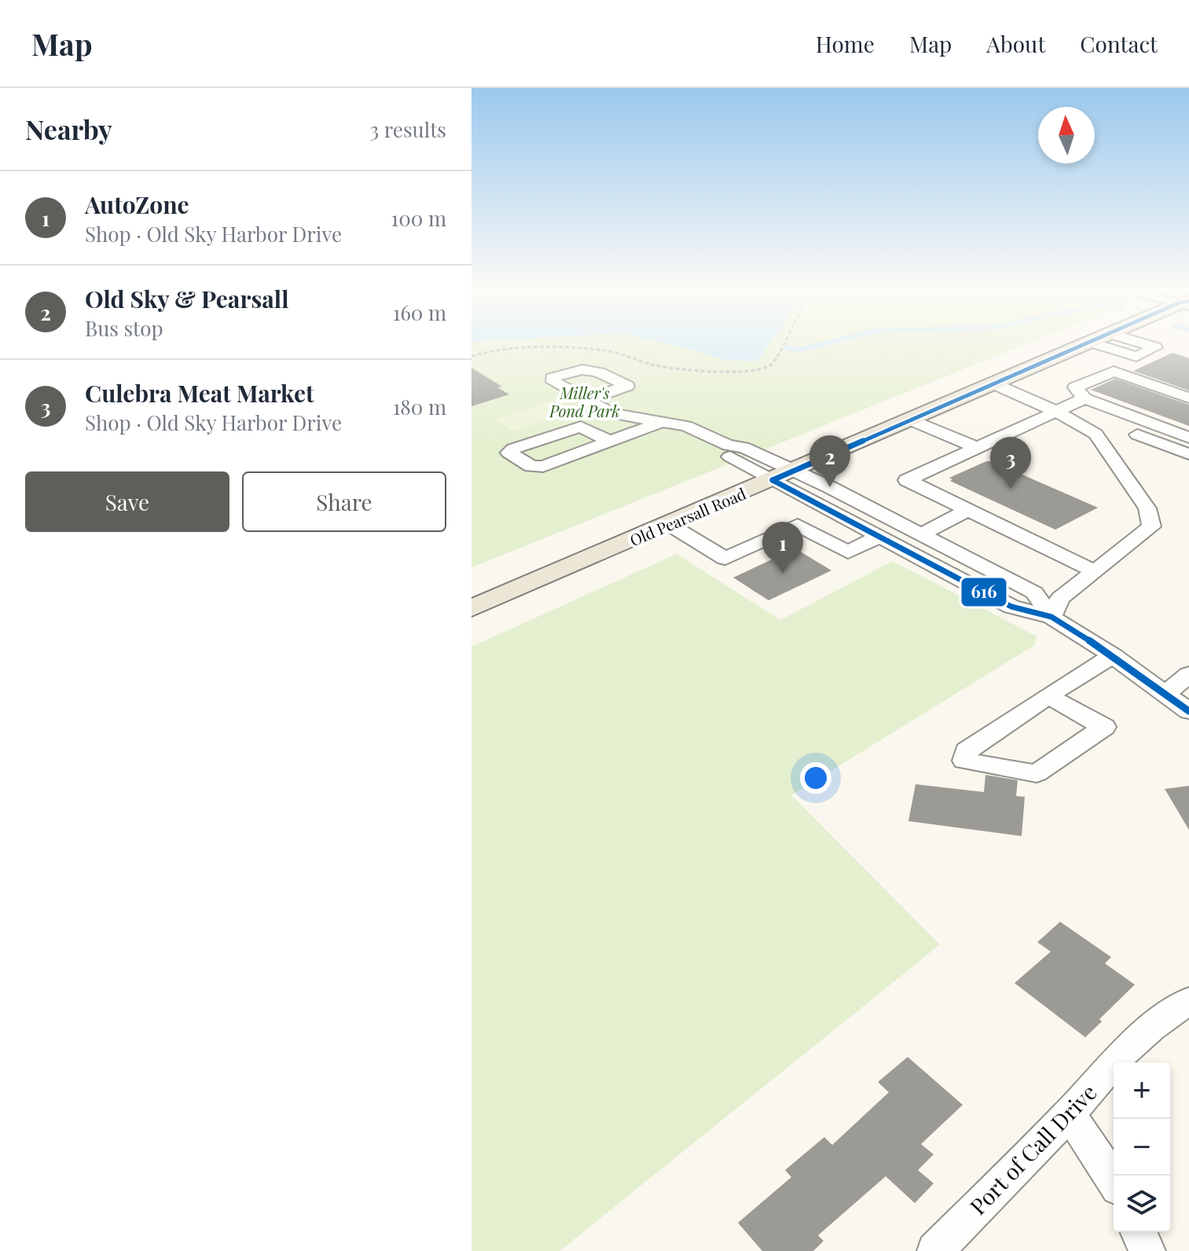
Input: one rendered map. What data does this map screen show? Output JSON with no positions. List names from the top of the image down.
{
  "streets": {
    "main road": ["Old Pearsall Road"],
    "street": ["Port of Call Drive"]
  },
  "parks": ["Miller's Pond Park"],
  "lines": ["transit line 616"],
  "north": "top",
  "page": {
    "header": "Map",
    "nav": [
      "Home",
      "Map",
      "About",
      "Contact"
    ],
    "heading": ["Nearby", "3 results"],
    "list": [
      {
        "mark": "1",
        "name": "AutoZone",
        "note": "Shop · Old Sky Harbor Drive",
        "value": "100 m"
      },
      {
        "mark": "2",
        "name": "Old Sky & Pearsall",
        "note": "Bus stop",
        "value": "160 m"
      },
      {
        "mark": "3",
        "name": "Culebra Meat Market",
        "note": "Shop · Old Sky Harbor Drive",
        "value": "180 m"
      }
    ],
    "pins": ["2", "3", "1"],
    "buttons": ["Save", "Share"],
    "map_buttons": ["+", "−"]
  }
}
